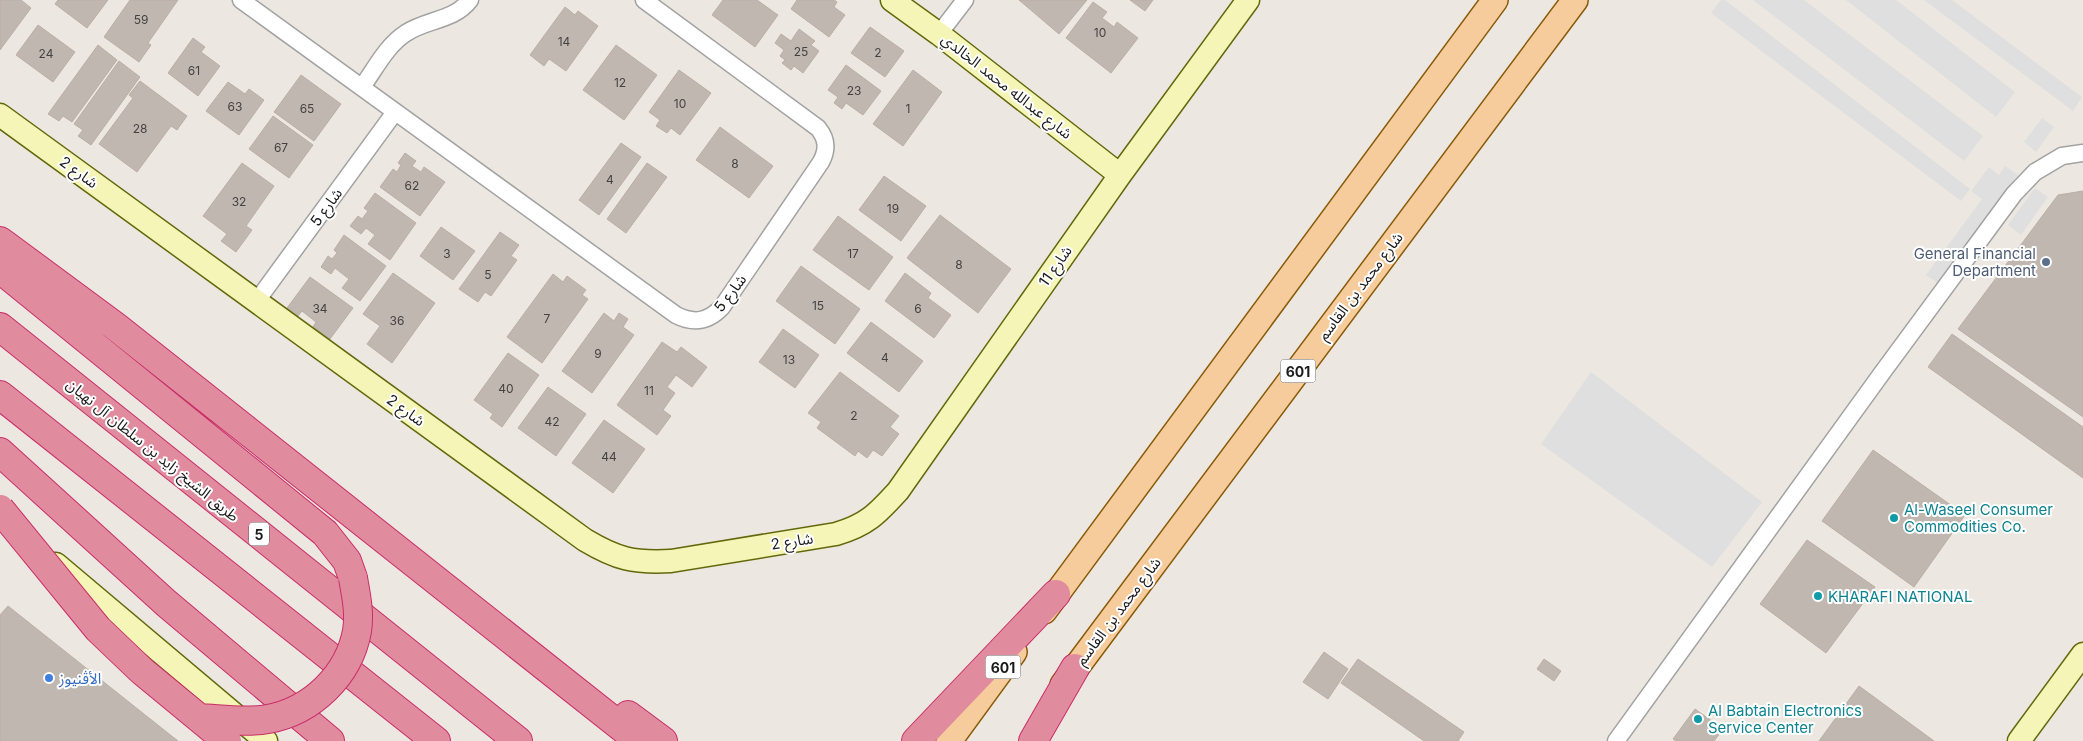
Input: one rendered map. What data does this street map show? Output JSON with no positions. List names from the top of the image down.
{
  "streets": {
    "highway": ["طريق الشيخ زايد بن سلطان آل نهيان", "5"],
    "main road": ["شارع محمد بن القاسم", "601"],
    "street": [
      "شارع عبدالله محمد الخالدي",
      "شارع 2",
      "شارع 5",
      "شارع 11"
    ]
  },
  "crossings": [
    ["شارع عبدالله محمد الخالدي", "شارع 11"],
    ["شارع 2", "شارع 5"],
    ["شارع 2", "شارع 11"]
  ],
  "places": [
    "General Financial Department",
    "Al-Waseel Consumer Commodities Co.",
    "KHARAFI NATIONAL",
    "الأڤنيوز",
    "Al Babtain Electronics Service Center"
  ],
  "house_numbers": [
    "59",
    "10",
    "14",
    "25",
    "2",
    "24",
    "61",
    "12",
    "23",
    "10",
    "63",
    "65",
    "1",
    "28",
    "67",
    "8",
    "4",
    "62",
    "32",
    "19",
    "3",
    "17",
    "8",
    "5",
    "15",
    "34",
    "6",
    "7",
    "36",
    "9",
    "4",
    "13",
    "40",
    "11",
    "2",
    "42",
    "44"
  ]
}
